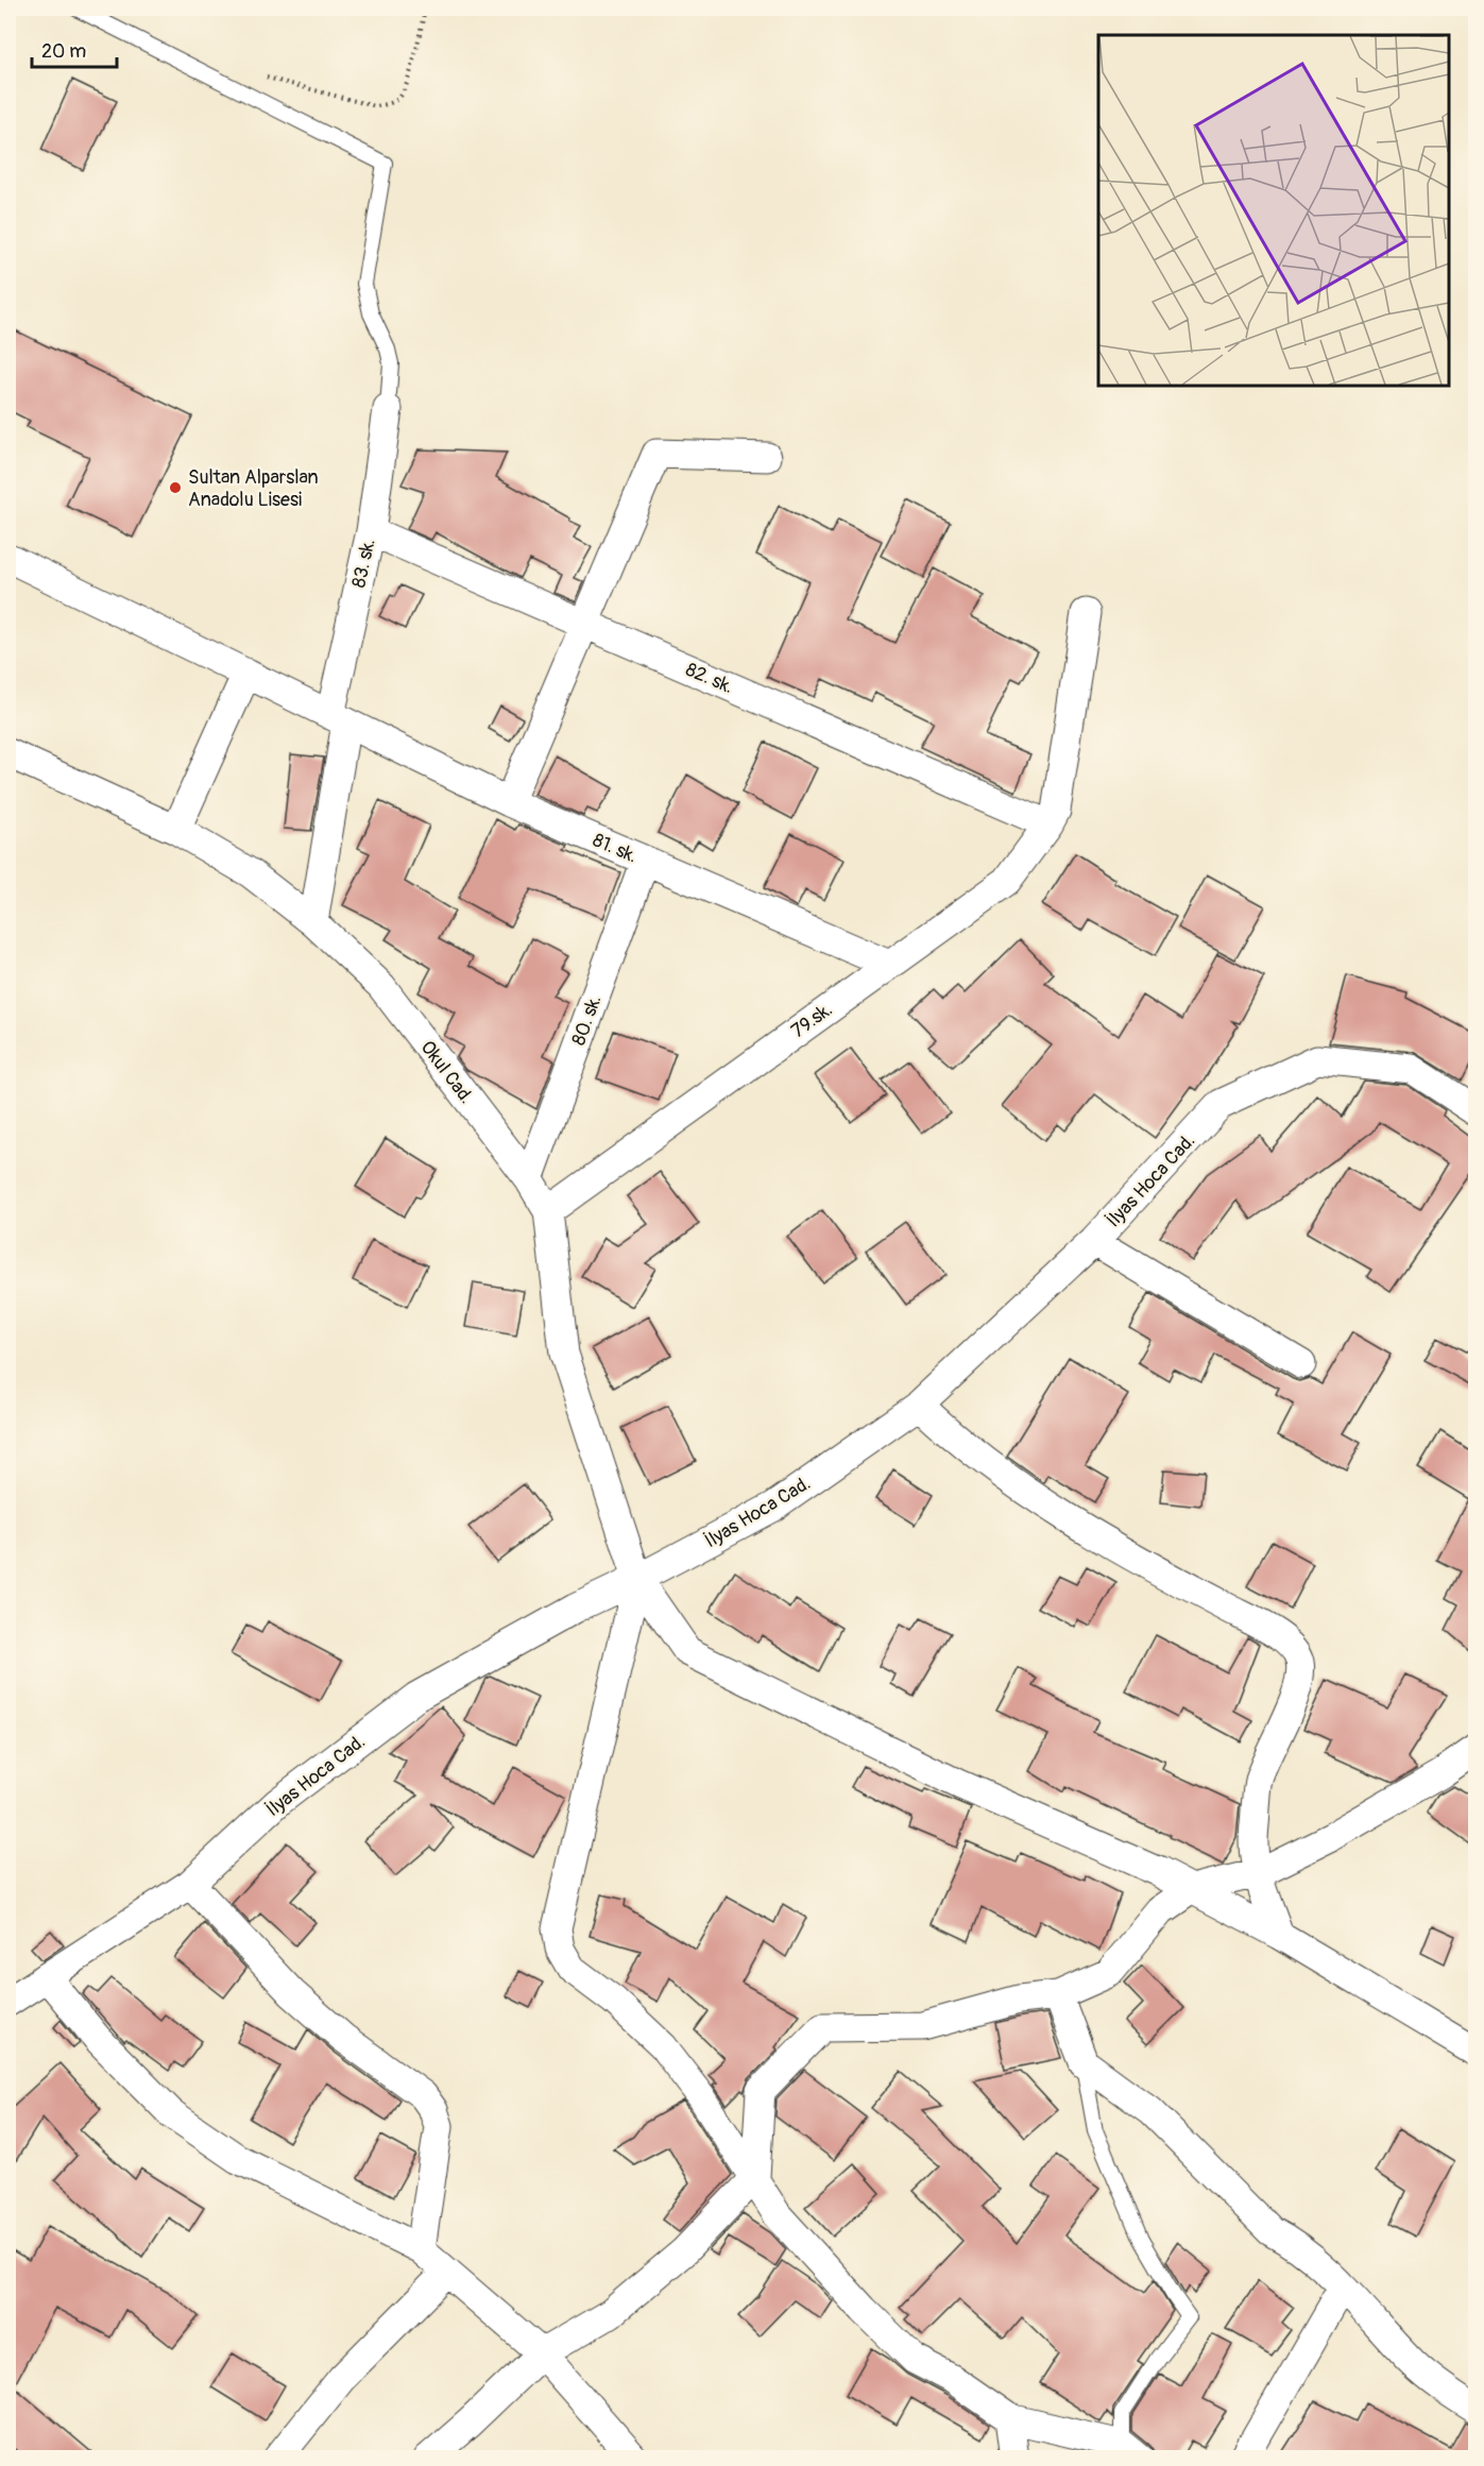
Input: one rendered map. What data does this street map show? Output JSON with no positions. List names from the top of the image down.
{
  "streets": {
    "street": [
      "83. sk.",
      "82. sk.",
      "81. sk.",
      "80. sk.",
      "79.sk.",
      "Okul Cad.",
      "İlyas Hoca Cad."
    ]
  },
  "crossings": [
    ["83. sk.", "82. sk."],
    ["83. sk.", "81. sk."],
    ["83. sk.", "Okul Cad."],
    ["82. sk.", "79.sk."],
    ["81. sk.", "80. sk."],
    ["81. sk.", "79.sk."],
    ["80. sk.", "Okul Cad."],
    ["79.sk.", "Okul Cad."],
    ["Okul Cad.", "İlyas Hoca Cad."]
  ],
  "places": ["Sultan Alparslan Anadolu Lisesi"],
  "scale_bar": "20 m"
}
